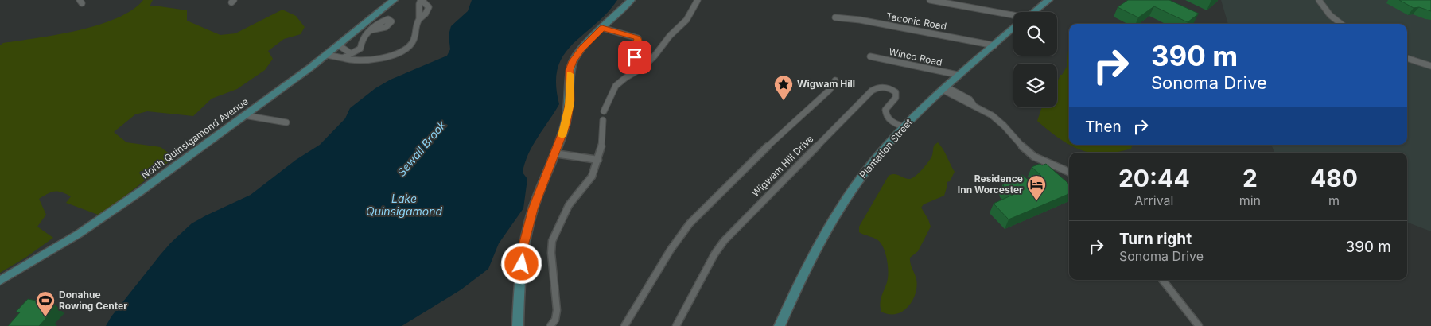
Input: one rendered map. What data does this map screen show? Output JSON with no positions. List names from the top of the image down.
{
  "streets": {
    "main road": ["North Quinsigamond Avenue", "Plantation Street"],
    "street": ["Taconic Road", "Winco Road", "Wigwam Hill Drive"]
  },
  "crossings": [
    ["Taconic Road", "Plantation Street"],
    ["Winco Road", "Plantation Street"],
    ["Plantation Street", "Wigwam Hill Drive"]
  ],
  "water": ["Sewall Brook", "Lake Quinsigamond"],
  "places": {
    "place": ["Wigwam Hill"],
    "hotel": ["Residence Inn Worcester"],
    "sports": ["Donahue Rowing Center"]
  },
  "page": {
    "turn": ["390 m", "Sonoma Drive"],
    "then": "Then",
    "eta": [
      "20:44",
      "Arrival",
      "2",
      "min",
      "480",
      "m"
    ],
    "list": [
      {
        "name": "Turn right",
        "note": "Sonoma Drive",
        "value": "390 m"
      }
    ]
  }
}
